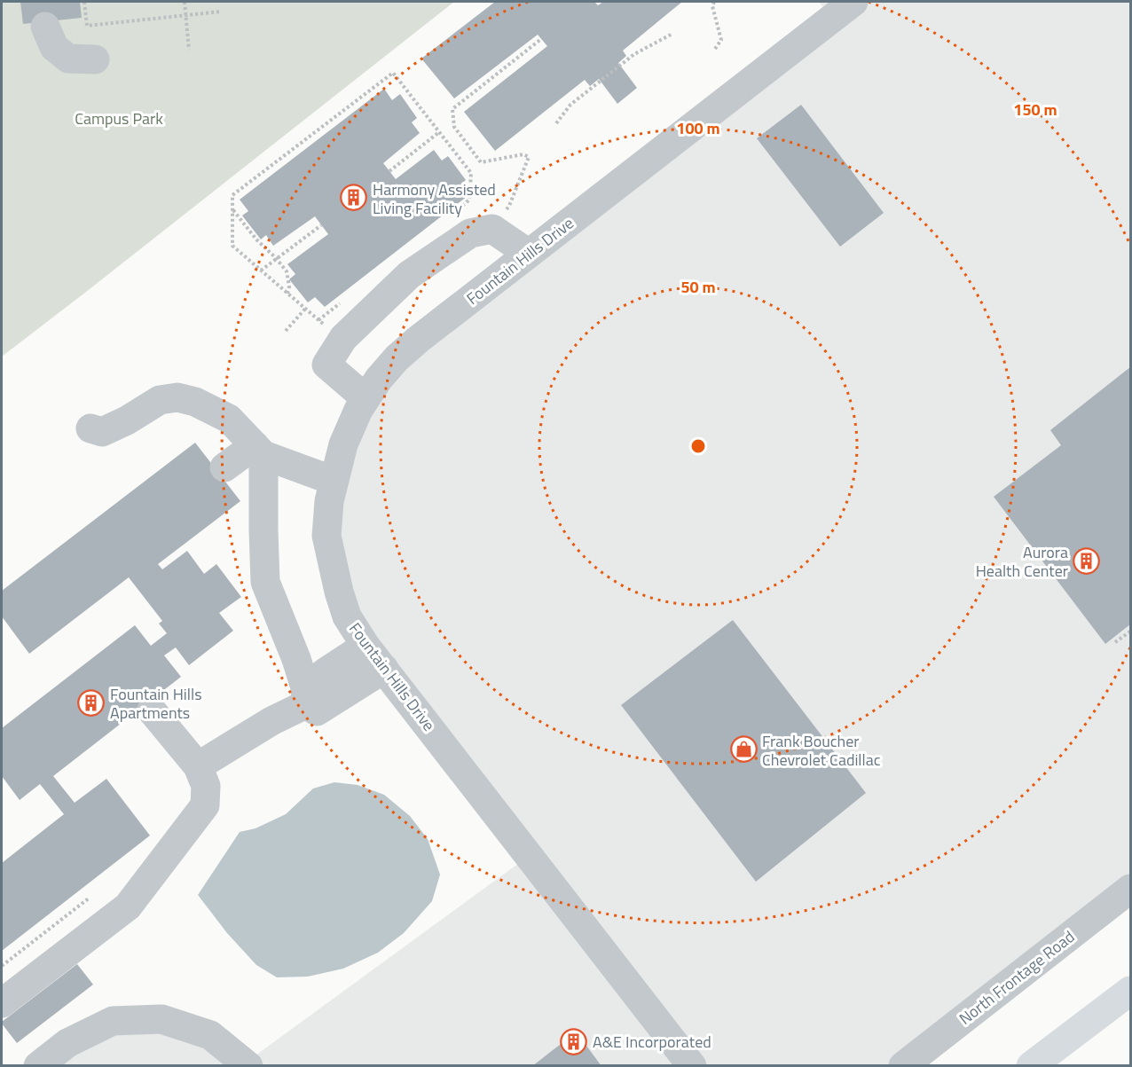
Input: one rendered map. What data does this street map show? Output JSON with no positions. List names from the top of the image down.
{
  "streets": {
    "street": ["Fountain Hills Drive", "North Frontage Road"]
  },
  "parks": ["Campus Park"],
  "places": {
    "building": [
      "Harmony Assisted Living Facility",
      "Aurora Health Center",
      "Fountain Hills Apartments",
      "A&E Incorporated"
    ],
    "shop": ["Frank Boucher Chevrolet Cadillac"]
  },
  "rings": ["150 m", "100 m", "50 m"]
}
